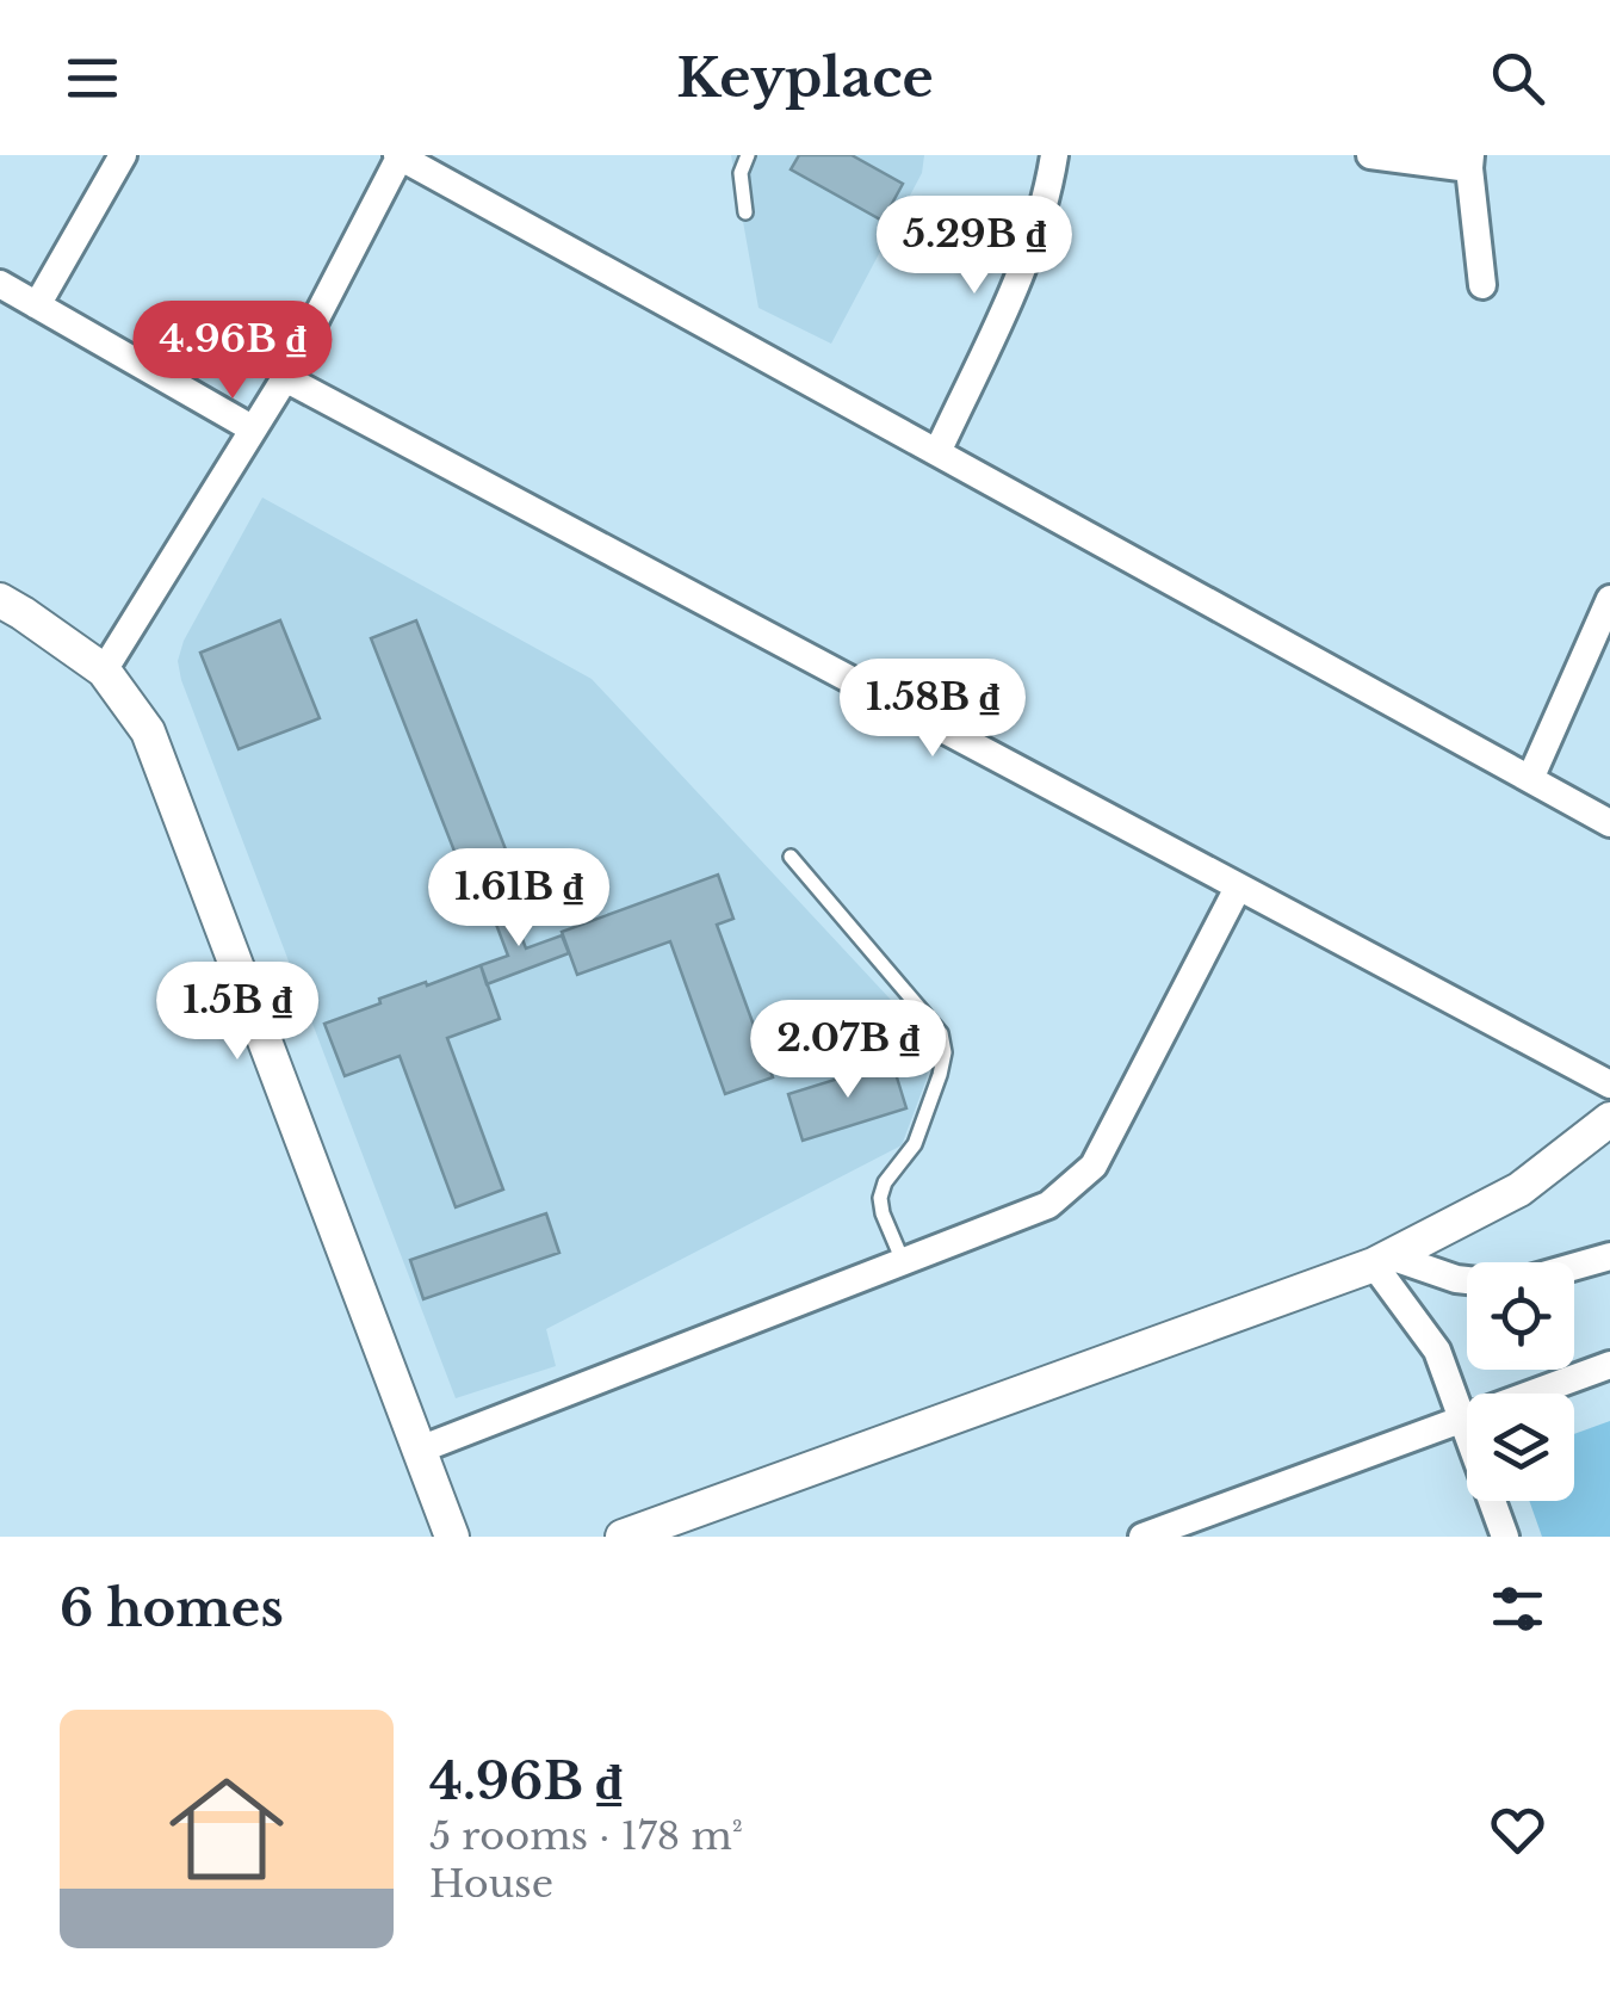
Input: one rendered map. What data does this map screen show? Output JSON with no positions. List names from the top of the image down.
{
  "page": {
    "header": "Keyplace",
    "price": [
      "5.29B ₫",
      "4.96B ₫",
      "1.58B ₫",
      "1.61B ₫",
      "1.5B ₫",
      "2.07B ₫"
    ],
    "heading": "6 homes",
    "list": [
      {
        "name": "4.96B ₫",
        "note": "5 rooms · 178 m² · House"
      }
    ]
  }
}
